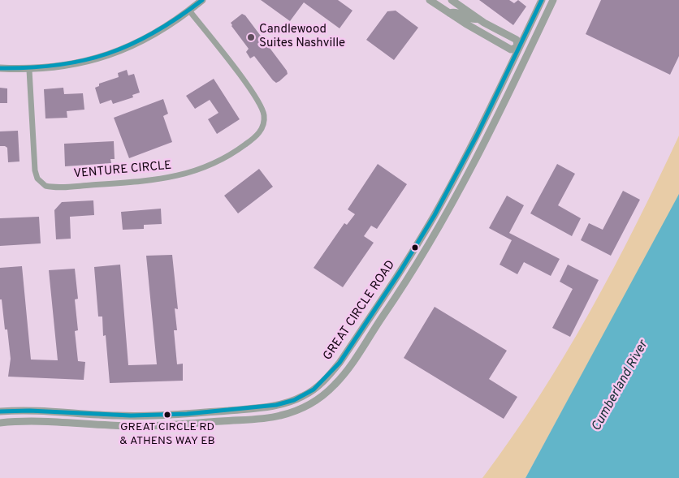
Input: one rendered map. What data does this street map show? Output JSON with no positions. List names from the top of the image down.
{
  "streets": {
    "street": ["VENTURE CIRCLE", "GREAT CIRCLE ROAD"]
  },
  "water": ["Cumberland River"],
  "places": ["Candlewood Suites Nashville", "GREAT CIRCLE RD & ATHENS WAY EB"]
}
